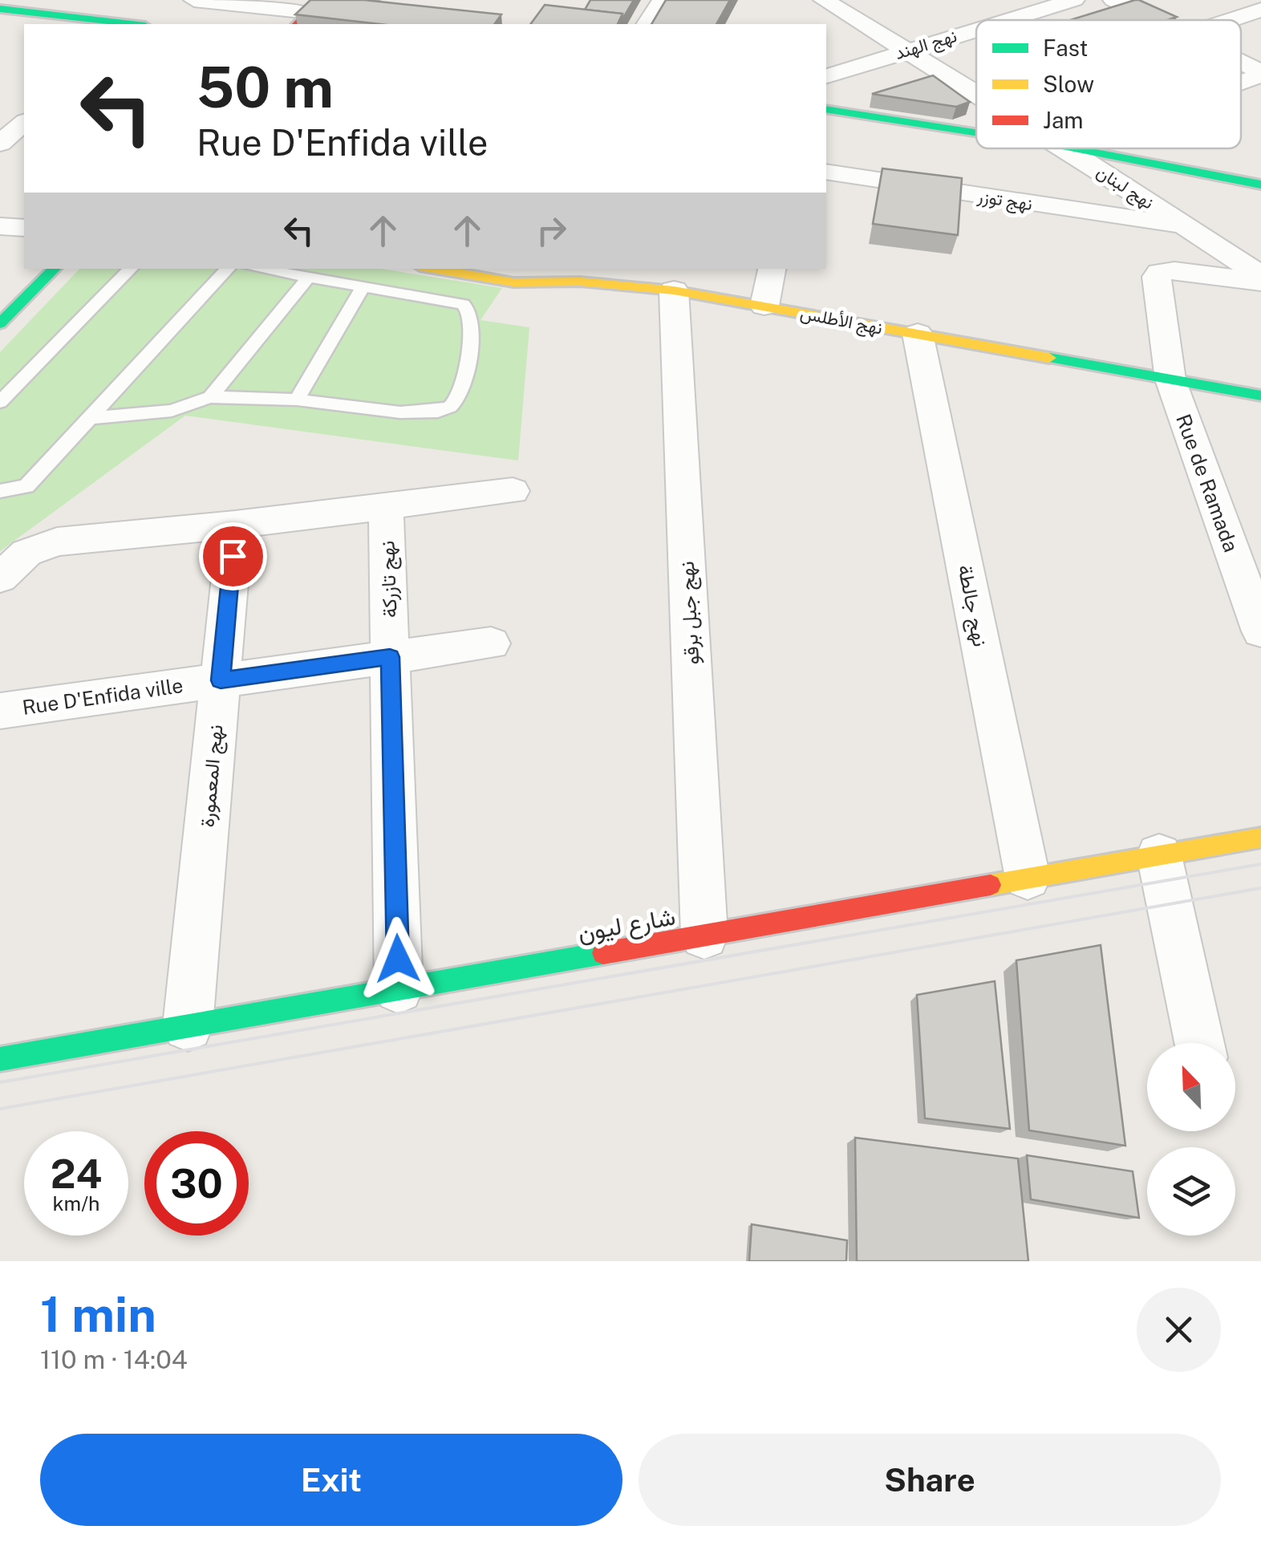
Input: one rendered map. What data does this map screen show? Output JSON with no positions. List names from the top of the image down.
{
  "streets": {
    "street": [
      "نهج الهند",
      "نهج لبنان",
      "نهج توزر",
      "نهج الأطلس",
      "Rue de Ramada",
      "نهج تازركة",
      "نهج جالطة",
      "نهج جبل برقو",
      "Rue D'Enfida ville",
      "نهج المعمورة",
      "شارع ليون"
    ]
  },
  "crossings": [
    ["نهج الهند", "نهج لبنان"],
    ["نهج لبنان", "نهج توزر"],
    ["نهج لبنان", "Rue de Ramada"],
    ["نهج الأطلس", "Rue de Ramada"],
    ["نهج الأطلس", "نهج جالطة"],
    ["نهج الأطلس", "نهج جبل برقو"],
    ["نهج تازركة", "Rue D'Enfida ville"],
    ["نهج تازركة", "شارع ليون"],
    ["نهج جالطة", "شارع ليون"],
    ["نهج جبل برقو", "شارع ليون"],
    ["Rue D'Enfida ville", "نهج المعمورة"],
    ["نهج المعمورة", "شارع ليون"]
  ],
  "legend": ["Fast", "Slow", "Jam"],
  "north": "top left",
  "page": {
    "turn": ["50 m", "Rue D'Enfida ville"],
    "speed": "24 km/h",
    "limit": "30",
    "heading": ["1 min", "110 m · 14:04"],
    "buttons": ["Exit", "Share"]
  }
}
